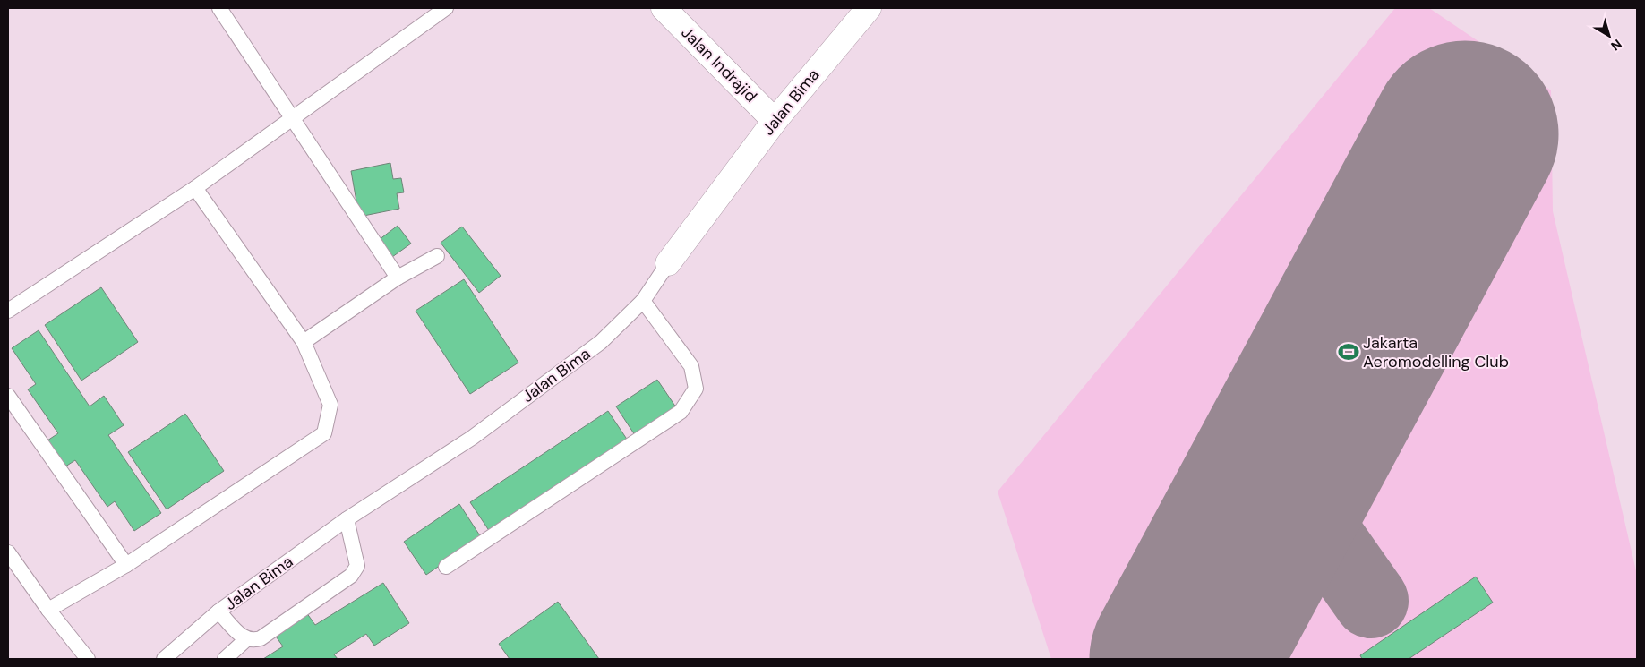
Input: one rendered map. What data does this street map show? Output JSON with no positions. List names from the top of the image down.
{
  "streets": {
    "street": ["Jalan Indrajid", "Jalan Bima"]
  },
  "crossings": [
    ["Jalan Indrajid", "Jalan Bima"]
  ],
  "places": {
    "sports": ["Jakarta Aeromodelling Club"]
  },
  "north": "bottom right"
}
